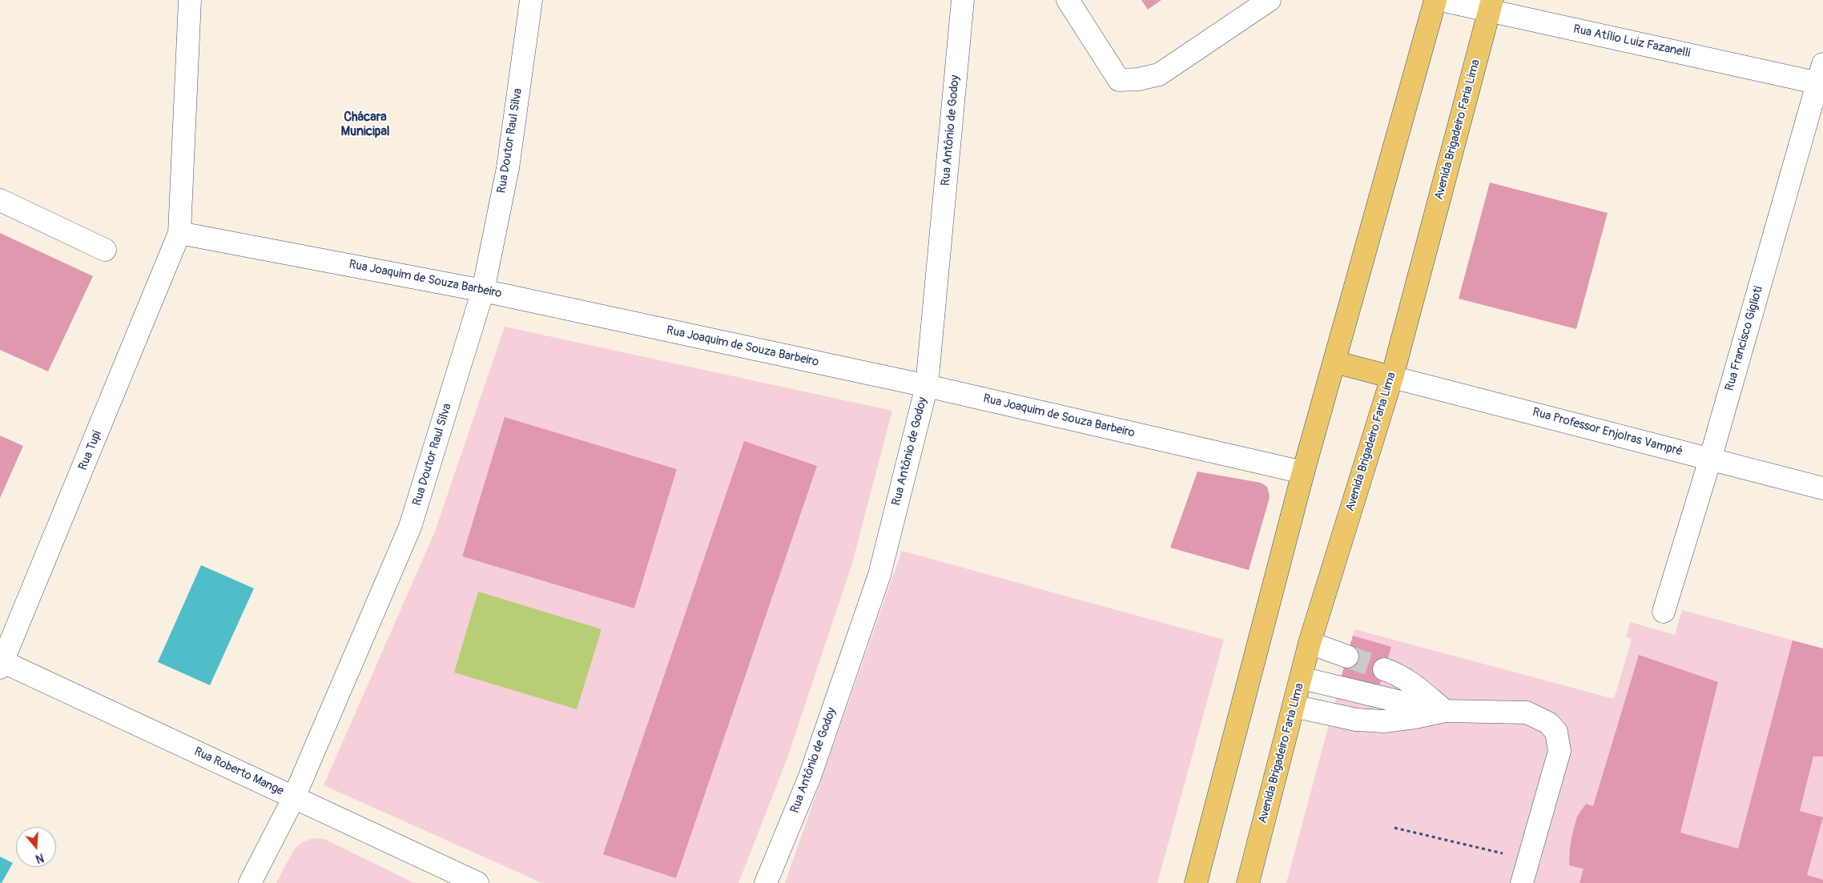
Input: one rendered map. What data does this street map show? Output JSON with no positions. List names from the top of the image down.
{
  "streets": {
    "main road": ["Avenida Brigadeiro Faria Lima"],
    "street": [
      "Rua Atílio Luiz Fazanelli",
      "Rua Antônio de Godoy",
      "Rua Doutor Raul Silva",
      "Rua Joaquim de Souza Barbeiro",
      "Rua Francisco Giglioti",
      "Rua Professor Enjolras Vampré",
      "Rua Tupi",
      "Rua Roberto Mange"
    ]
  },
  "crossings": [
    ["Rua Atílio Luiz Fazanelli", "Avenida Brigadeiro Faria Lima"],
    ["Rua Atílio Luiz Fazanelli", "Rua Francisco Giglioti"],
    ["Avenida Brigadeiro Faria Lima", "Rua Professor Enjolras Vampré"],
    ["Rua Antônio de Godoy", "Rua Joaquim de Souza Barbeiro"],
    ["Rua Doutor Raul Silva", "Rua Joaquim de Souza Barbeiro"],
    ["Rua Doutor Raul Silva", "Rua Roberto Mange"],
    ["Rua Joaquim de Souza Barbeiro", "Rua Tupi"],
    ["Rua Francisco Giglioti", "Rua Professor Enjolras Vampré"],
    ["Rua Tupi", "Rua Roberto Mange"]
  ],
  "districts": ["Chácara Municipal"],
  "north": "bottom"
}
